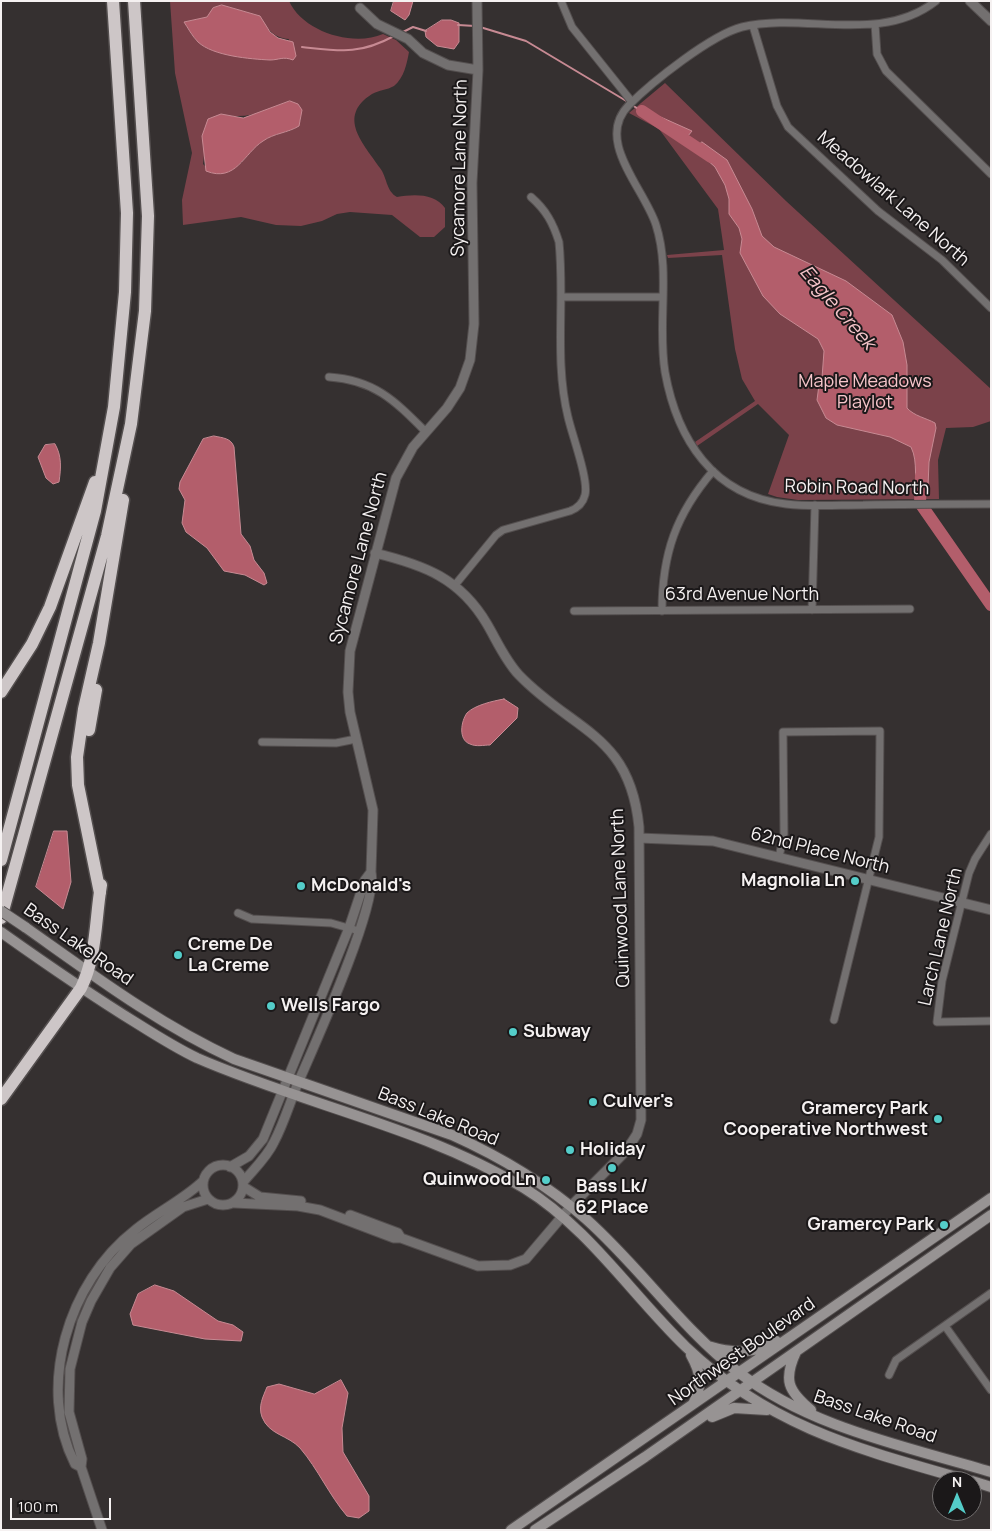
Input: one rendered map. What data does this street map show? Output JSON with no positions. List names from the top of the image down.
{
  "streets": {
    "main road": ["Bass Lake Road", "Northwest Boulevard"],
    "street": [
      "Sycamore Lane North",
      "Meadowlark Lane North",
      "Robin Road North",
      "63rd Avenue North",
      "62nd Place North",
      "Quinwood Lane North",
      "Larch Lane North"
    ]
  },
  "crossings": [
    ["Sycamore Lane North", "Quinwood Lane North"],
    ["Sycamore Lane North", "Bass Lake Road"],
    ["Meadowlark Lane North", "Robin Road North"],
    ["62nd Place North", "Quinwood Lane North"],
    ["62nd Place North", "Larch Lane North"],
    ["Quinwood Lane North", "Bass Lake Road"],
    ["Bass Lake Road", "Northwest Boulevard"]
  ],
  "water": ["Eagle Creek"],
  "parks": ["Maple Meadows Playlot"],
  "places": [
    "Magnolia Ln",
    "McDonald's",
    "Creme De La Creme",
    "Wells Fargo",
    "Subway",
    "Culver's",
    "Gramercy Park Cooperative Northwest",
    "Holiday",
    "Bass Lk/ 62 Place",
    "Quinwood Ln",
    "Gramercy Park"
  ],
  "scale_bar": "100 m",
  "north": "top"
}
